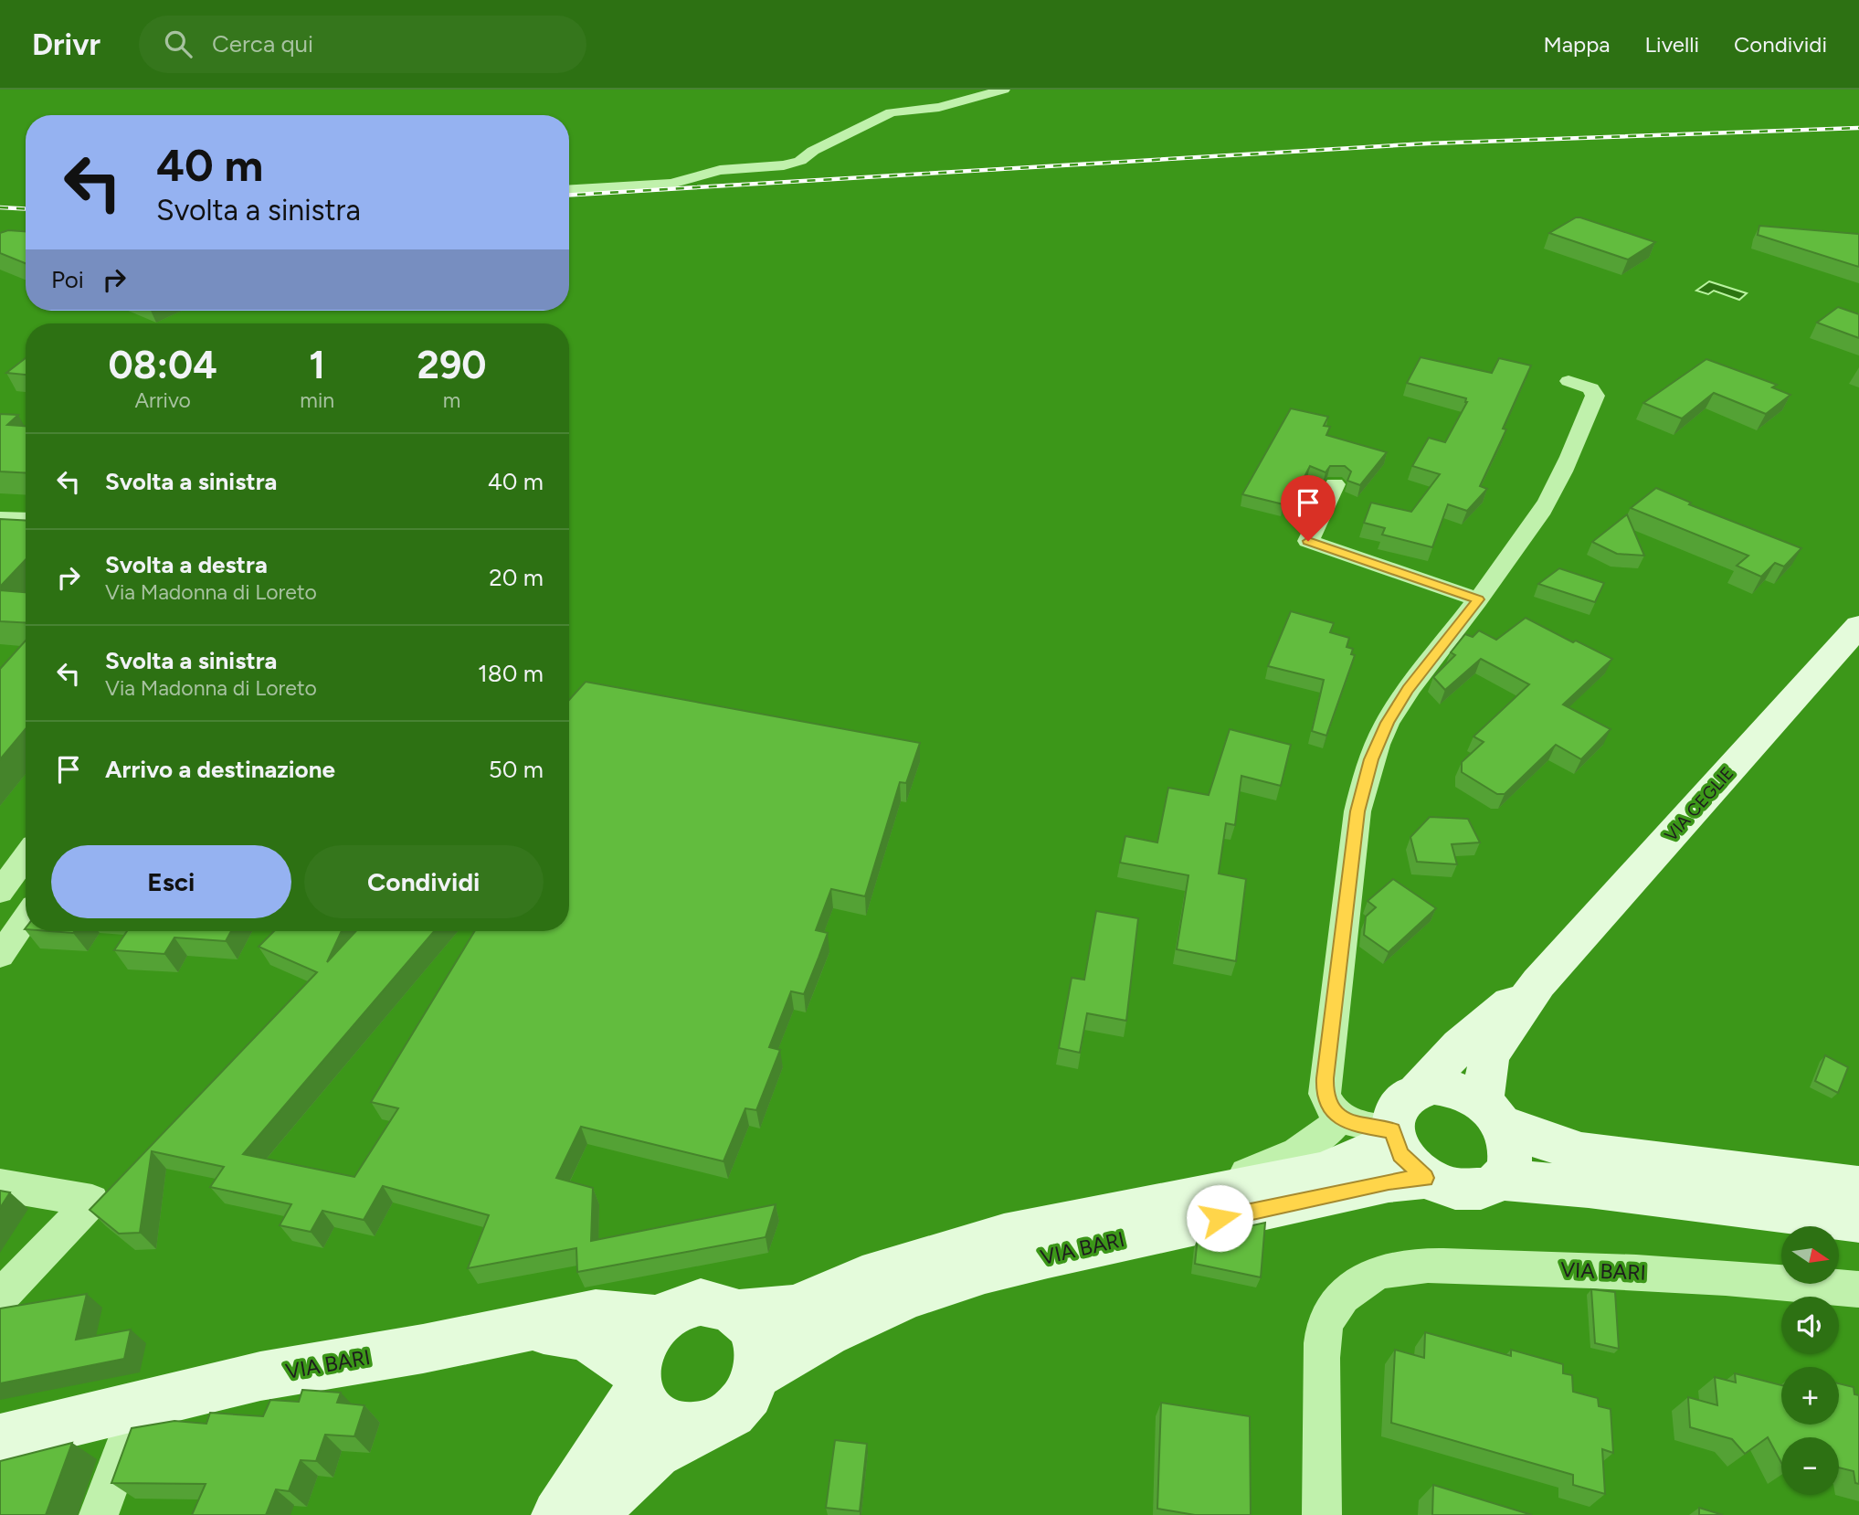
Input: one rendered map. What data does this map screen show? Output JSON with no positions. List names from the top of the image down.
{
  "streets": {
    "main road": ["VIA CEGLIE", "VIA BARI"]
  },
  "crossings": [
    ["VIA CEGLIE", "VIA BARI"]
  ],
  "north": "right",
  "page": {
    "header": "Drivr",
    "search": "Cerca qui",
    "nav": ["Mappa", "Livelli", "Condividi"],
    "turn": ["40 m", "Svolta a sinistra"],
    "then": "Poi",
    "eta": [
      "08:04",
      "Arrivo",
      "1",
      "min",
      "290",
      "m"
    ],
    "list": [
      {
        "name": "Svolta a sinistra",
        "value": "40 m"
      },
      {
        "name": "Svolta a destra",
        "note": "Via Madonna di Loreto",
        "value": "20 m"
      },
      {
        "name": "Svolta a sinistra",
        "note": "Via Madonna di Loreto",
        "value": "180 m"
      },
      {
        "name": "Arrivo a destinazione",
        "value": "50 m"
      }
    ],
    "buttons": ["Esci", "Condividi"],
    "map_buttons": ["+", "−"]
  }
}
